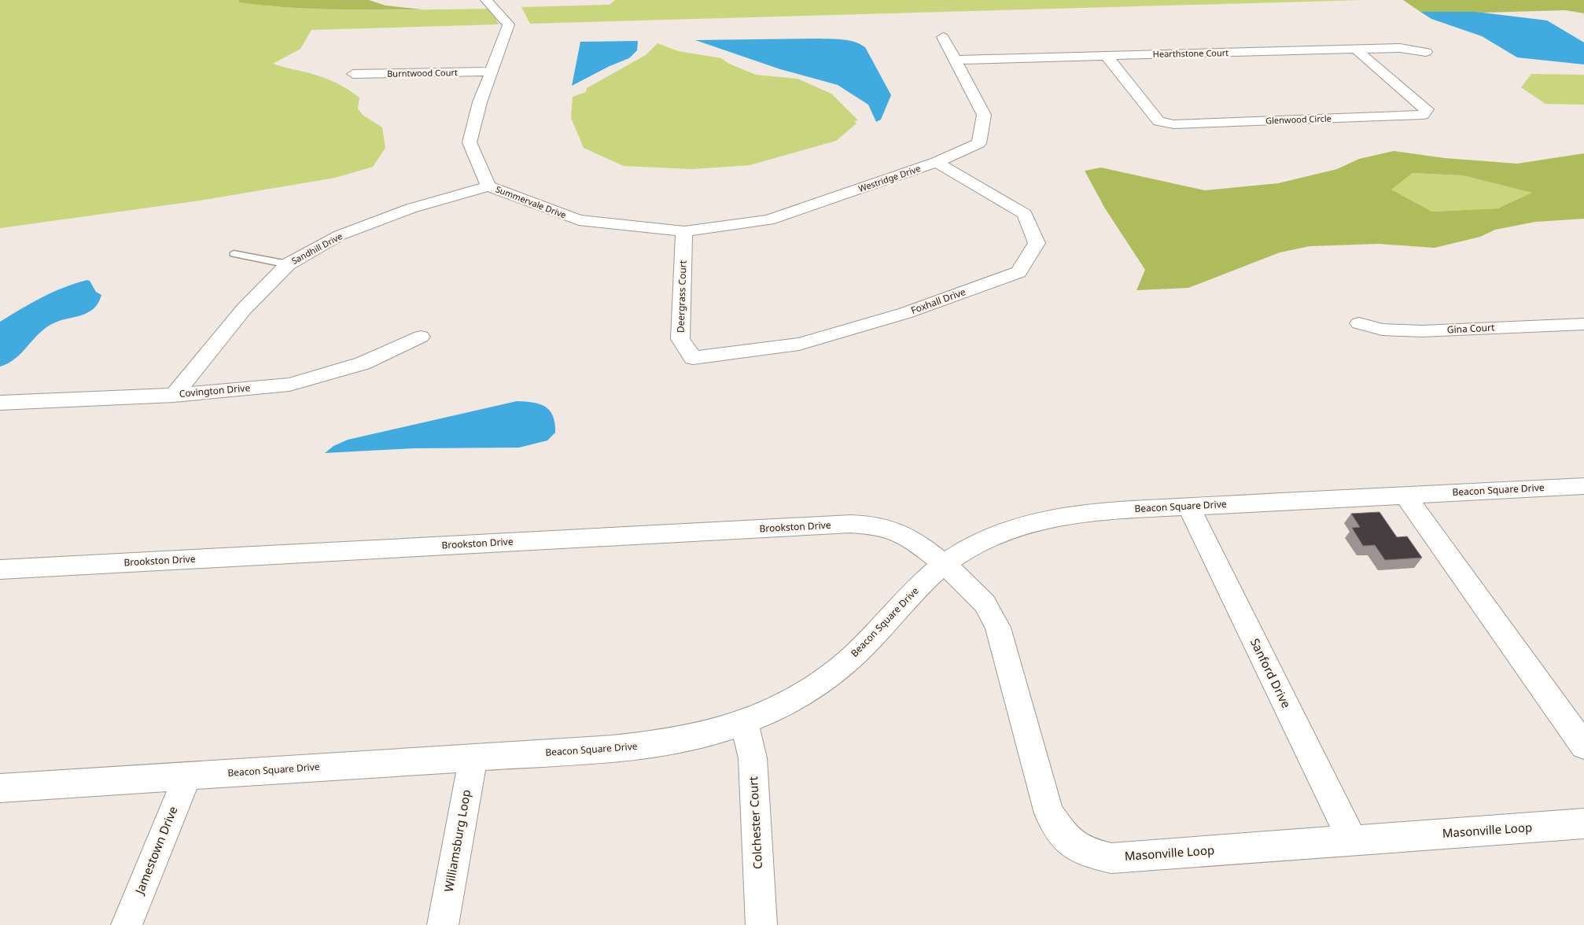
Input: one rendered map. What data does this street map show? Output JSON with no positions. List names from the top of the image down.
{
  "streets": {
    "street": [
      "Hearthstone Court",
      "Burntwood Court",
      "Glenwood Circle",
      "Westridge Drive",
      "Summervale Drive",
      "Sandhill Drive",
      "Deergrass Court",
      "Foxhall Drive",
      "Gina Court",
      "Covington Drive",
      "Beacon Square Drive",
      "Brookston Drive",
      "Sanford Drive",
      "Colchester Court",
      "Masonville Loop",
      "Williamsburg Loop",
      "Jamestown Drive"
    ]
  },
  "crossings": [
    ["Hearthstone Court", "Glenwood Circle"],
    ["Hearthstone Court", "Westridge Drive"],
    ["Burntwood Court", "Summervale Drive"],
    ["Westridge Drive", "Summervale Drive"],
    ["Westridge Drive", "Deergrass Court"],
    ["Westridge Drive", "Foxhall Drive"],
    ["Summervale Drive", "Sandhill Drive"],
    ["Summervale Drive", "Deergrass Court"],
    ["Sandhill Drive", "Covington Drive"],
    ["Deergrass Court", "Foxhall Drive"],
    ["Beacon Square Drive", "Brookston Drive"],
    ["Beacon Square Drive", "Sanford Drive"],
    ["Beacon Square Drive", "Colchester Court"],
    ["Beacon Square Drive", "Masonville Loop"],
    ["Beacon Square Drive", "Williamsburg Loop"],
    ["Beacon Square Drive", "Jamestown Drive"],
    ["Brookston Drive", "Masonville Loop"],
    ["Sanford Drive", "Masonville Loop"]
  ]
}
